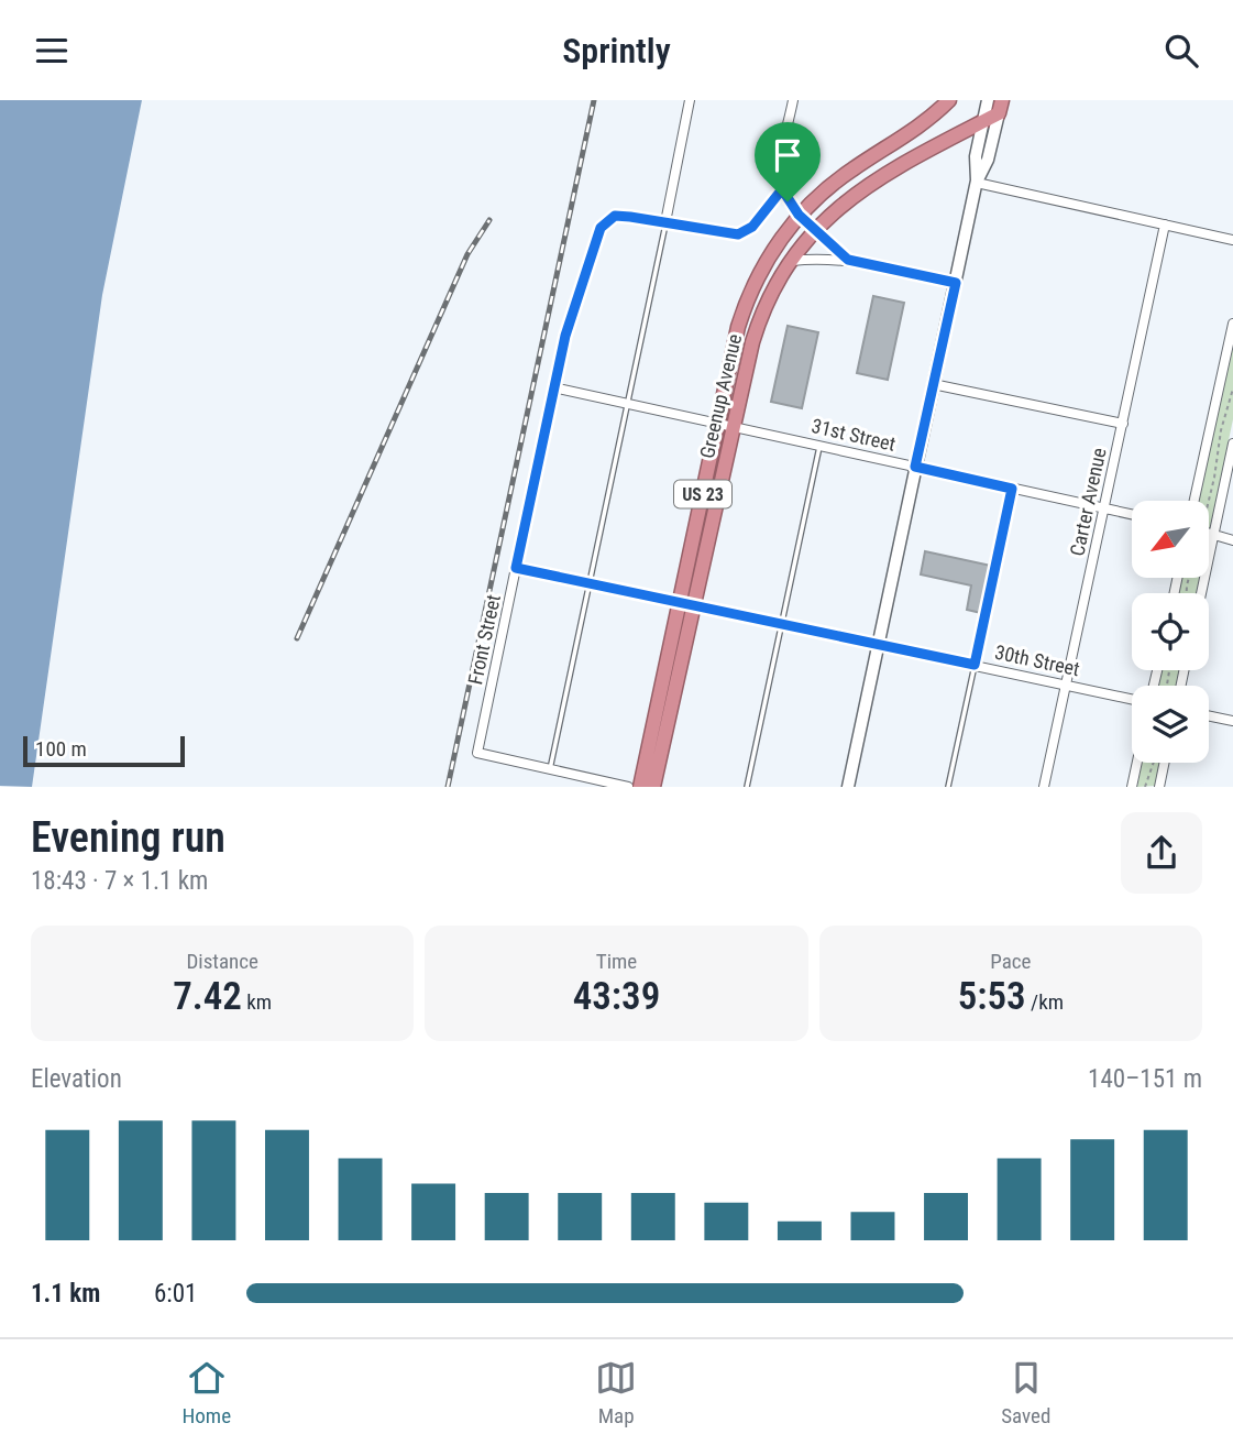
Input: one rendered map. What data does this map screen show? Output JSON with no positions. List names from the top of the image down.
{
  "streets": {
    "highway": ["Greenup Avenue", "US 23"],
    "street": [
      "31st Street",
      "Carter Avenue",
      "Front Street",
      "30th Street"
    ]
  },
  "crossings": [
    ["Greenup Avenue", "31st Street"],
    ["Greenup Avenue", "US 23"],
    ["Greenup Avenue", "30th Street"],
    ["31st Street", "Carter Avenue"],
    ["31st Street", "Front Street"],
    ["Carter Avenue", "30th Street"],
    ["Front Street", "30th Street"]
  ],
  "scale_bar": "100 m",
  "north": "bottom left",
  "page": {
    "header": "Sprintly",
    "scale": "100 m",
    "heading": ["Evening run", "18:43 · 7 × 1.1 km"],
    "stats": [
      ["Distance", "7.42 km"],
      ["Time", "43:39"],
      ["Pace", "5:53 /km"]
    ],
    "chart": ["Elevation", "140–151 m"],
    "list": [
      {
        "name": "1.1 km",
        "note": "6:01"
      }
    ],
    "tabs": ["Home", "Map", "Saved"]
  }
}
